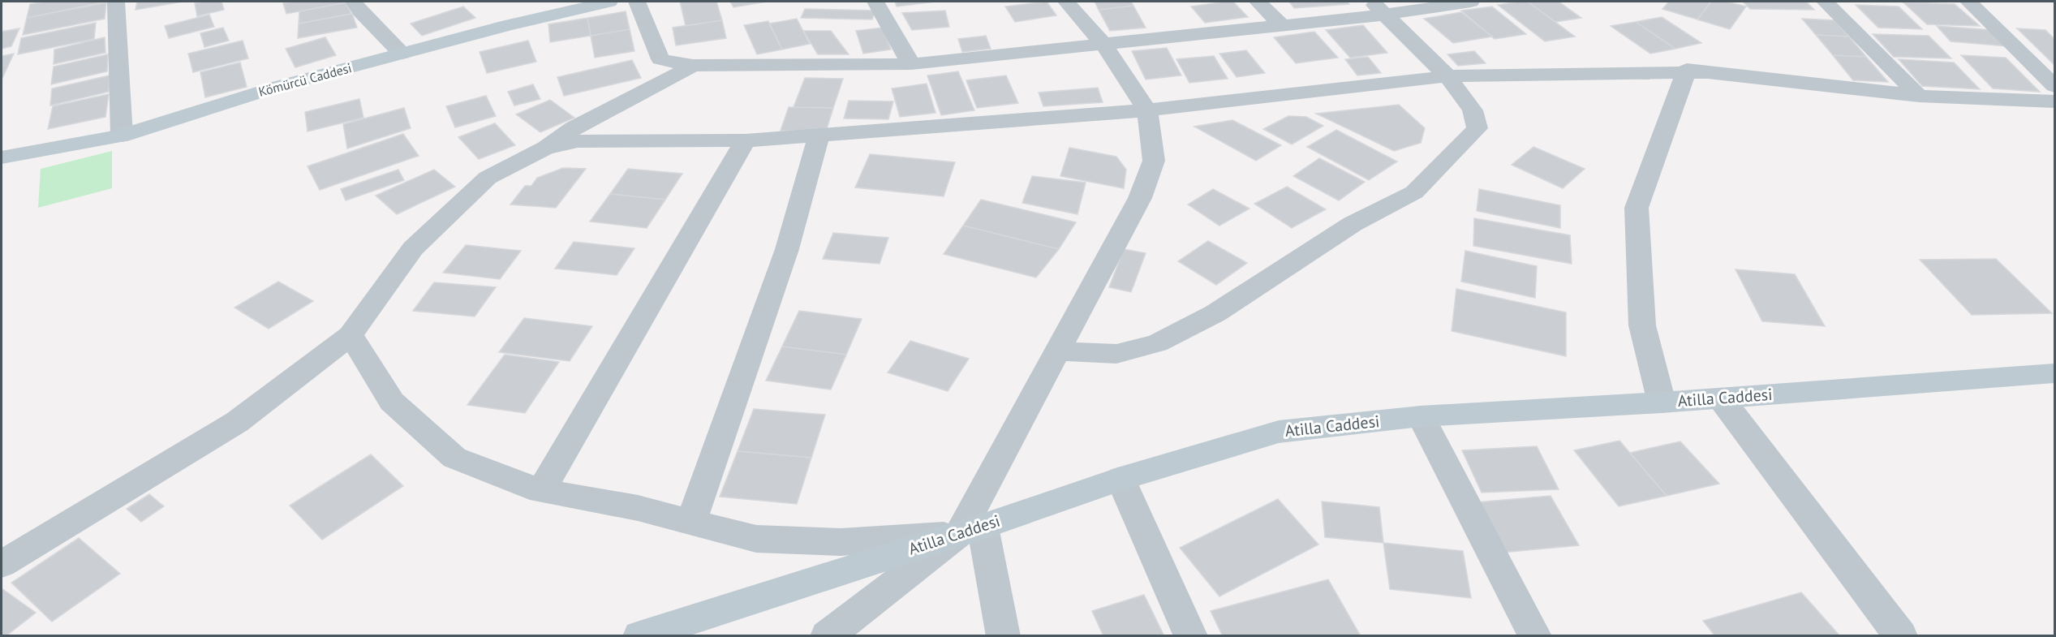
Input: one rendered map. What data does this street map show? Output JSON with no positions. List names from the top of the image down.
{
  "streets": {
    "street": ["Kömürcü Caddesi", "Atilla Caddesi"]
  }
}
